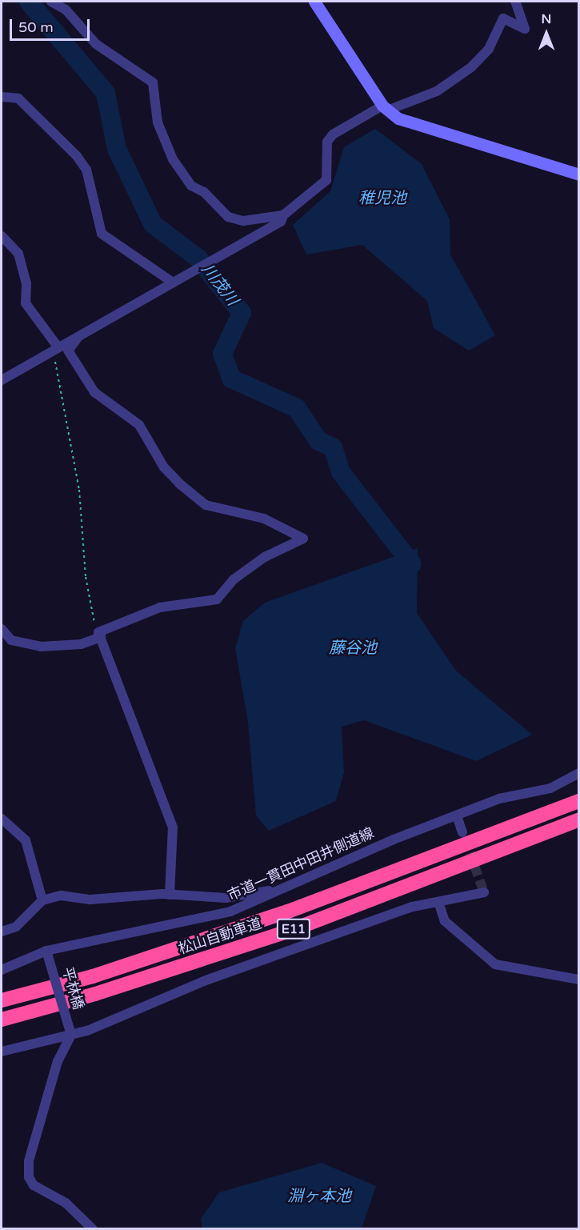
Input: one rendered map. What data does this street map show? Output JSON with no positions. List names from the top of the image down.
{
  "streets": {
    "highway": ["E11", "松山自動車道"],
    "street": ["市道一貫田中田井側道線", "平林橋"]
  },
  "crossings": [
    ["市道一貫田中田井側道線", "平林橋"]
  ],
  "water": [
    "稚児池",
    "川茂川",
    "藤谷池",
    "淵ヶ本池"
  ],
  "scale_bar": "50 m",
  "north": "top"
}
